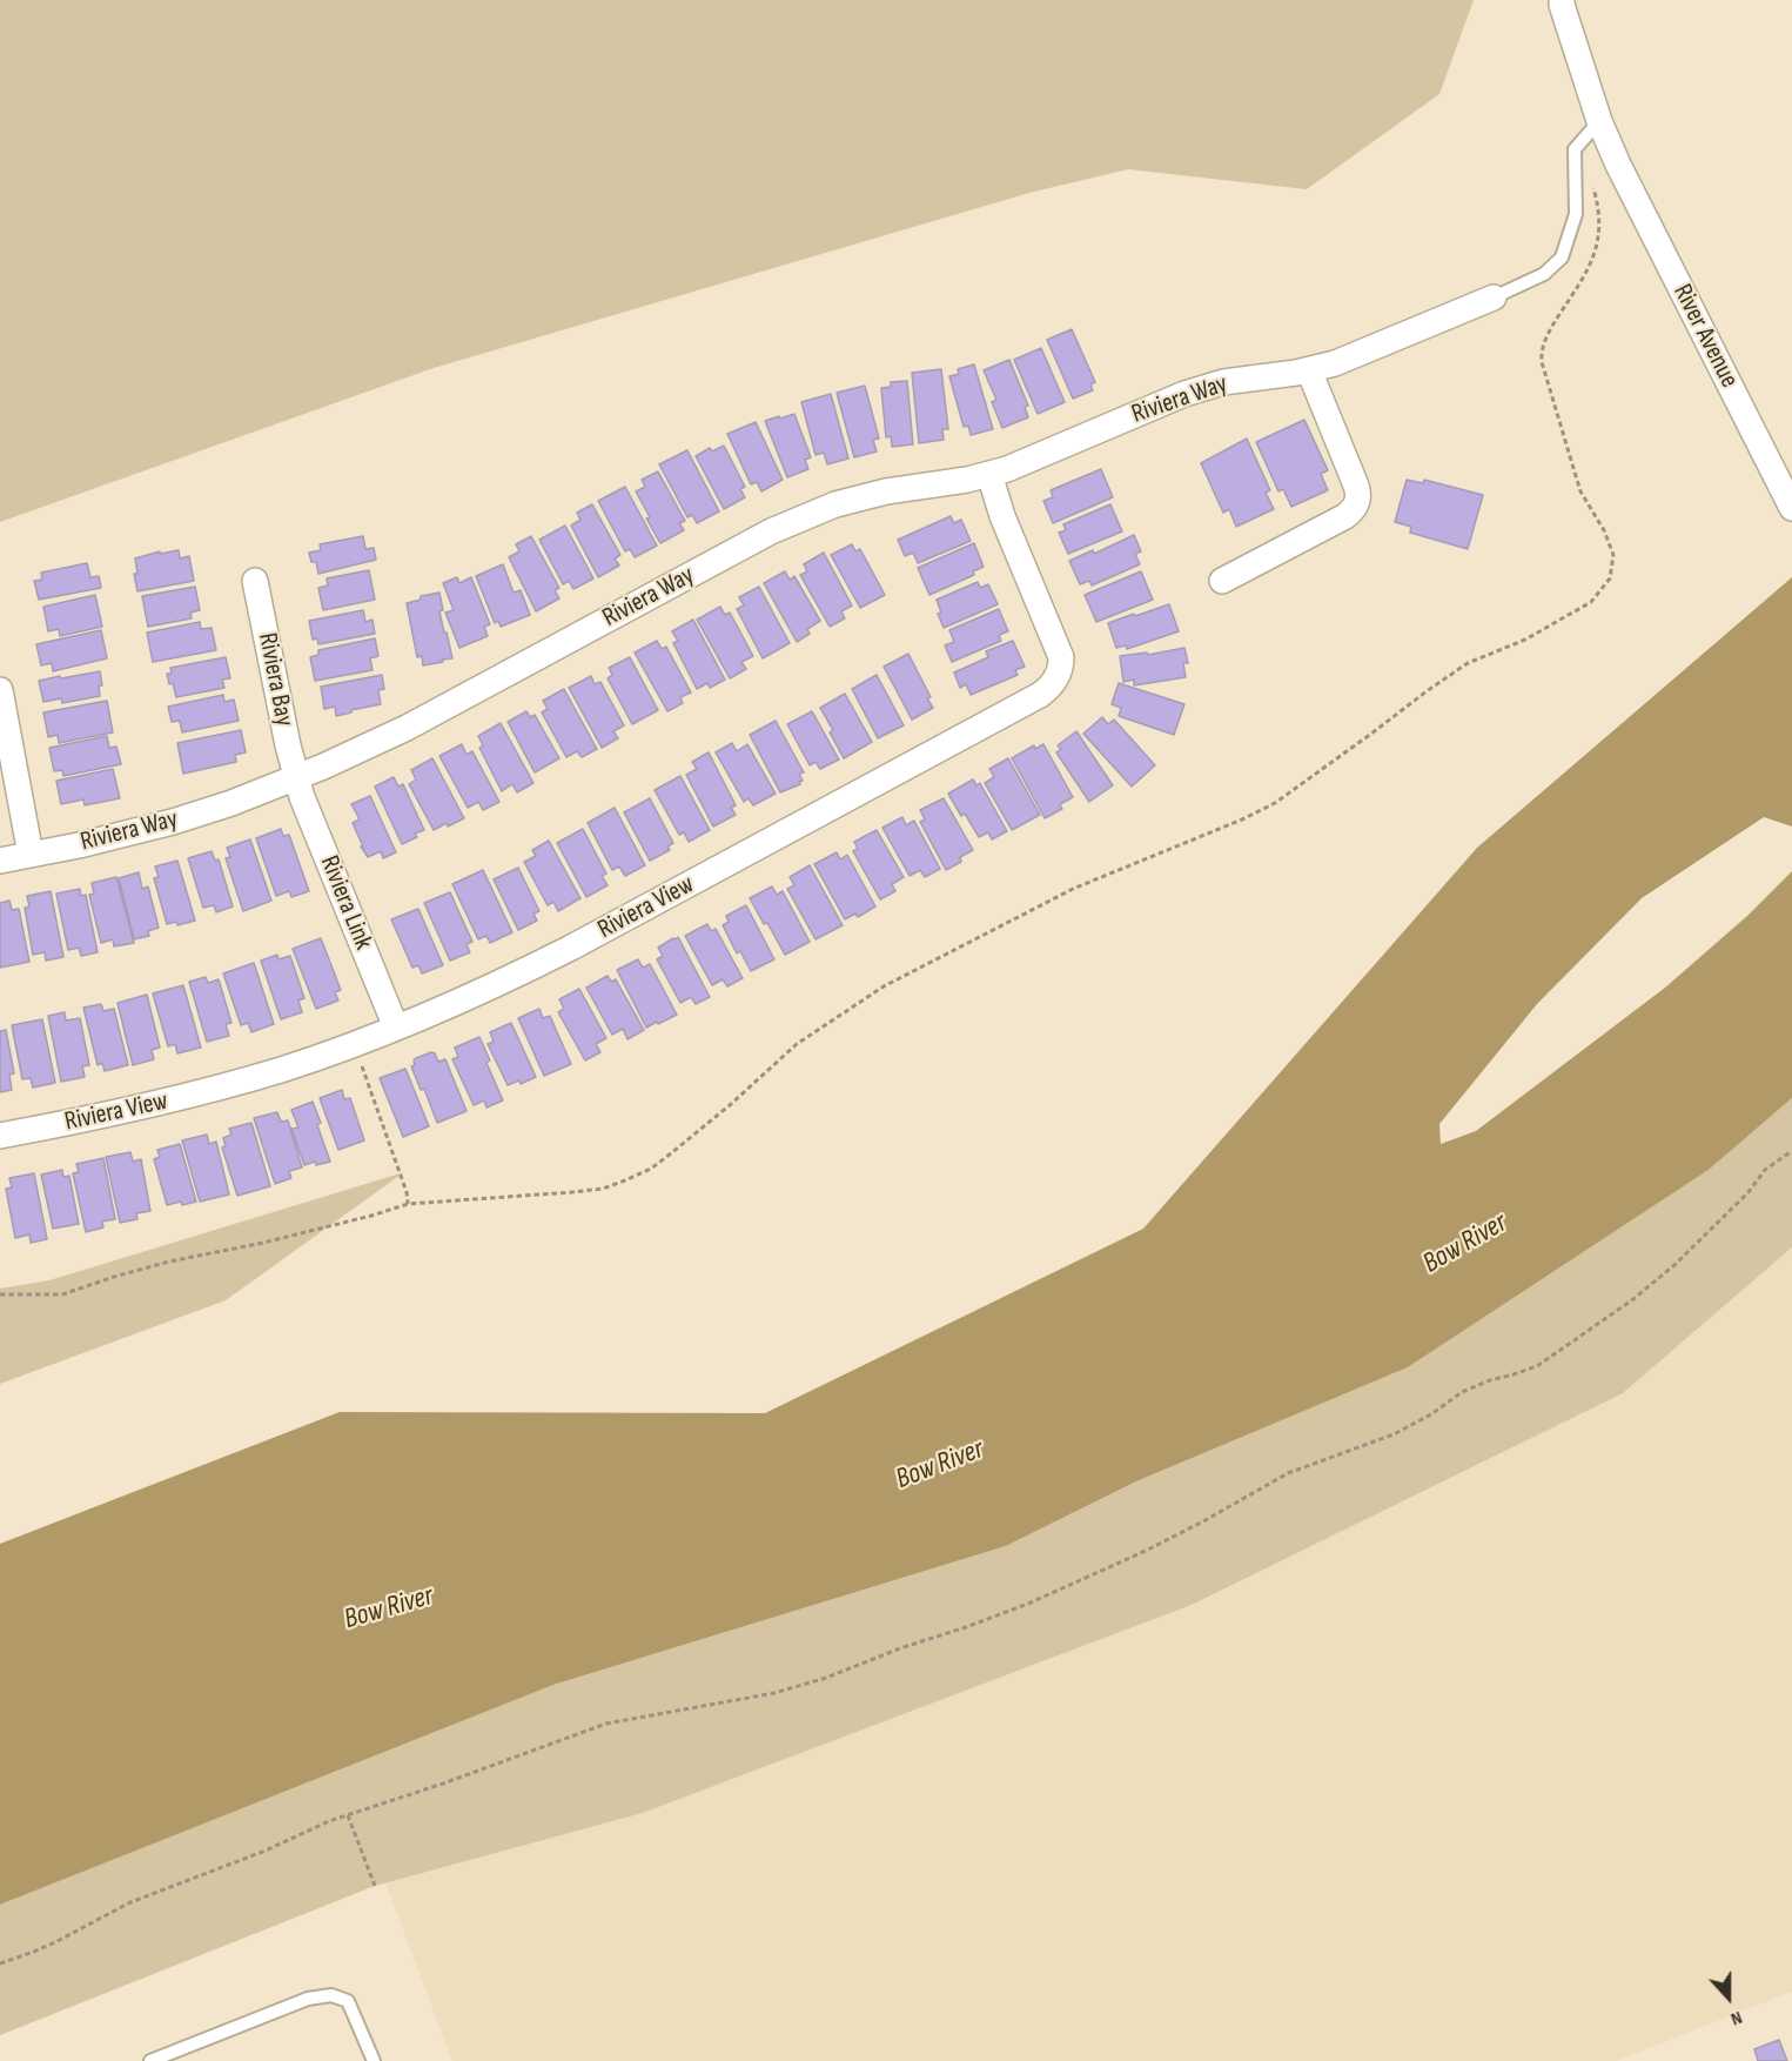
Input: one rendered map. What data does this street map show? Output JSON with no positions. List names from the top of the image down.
{
  "streets": {
    "street": [
      "River Avenue",
      "Riviera Way",
      "Riviera Bay",
      "Riviera Link",
      "Riviera View"
    ]
  },
  "crossings": [
    ["Riviera Way", "Riviera Bay"],
    ["Riviera Way", "Riviera Link"],
    ["Riviera Way", "Riviera View"],
    ["Riviera Bay", "Riviera Link"],
    ["Riviera Link", "Riviera View"]
  ],
  "water": ["Bow River"],
  "north": "bottom"
}
